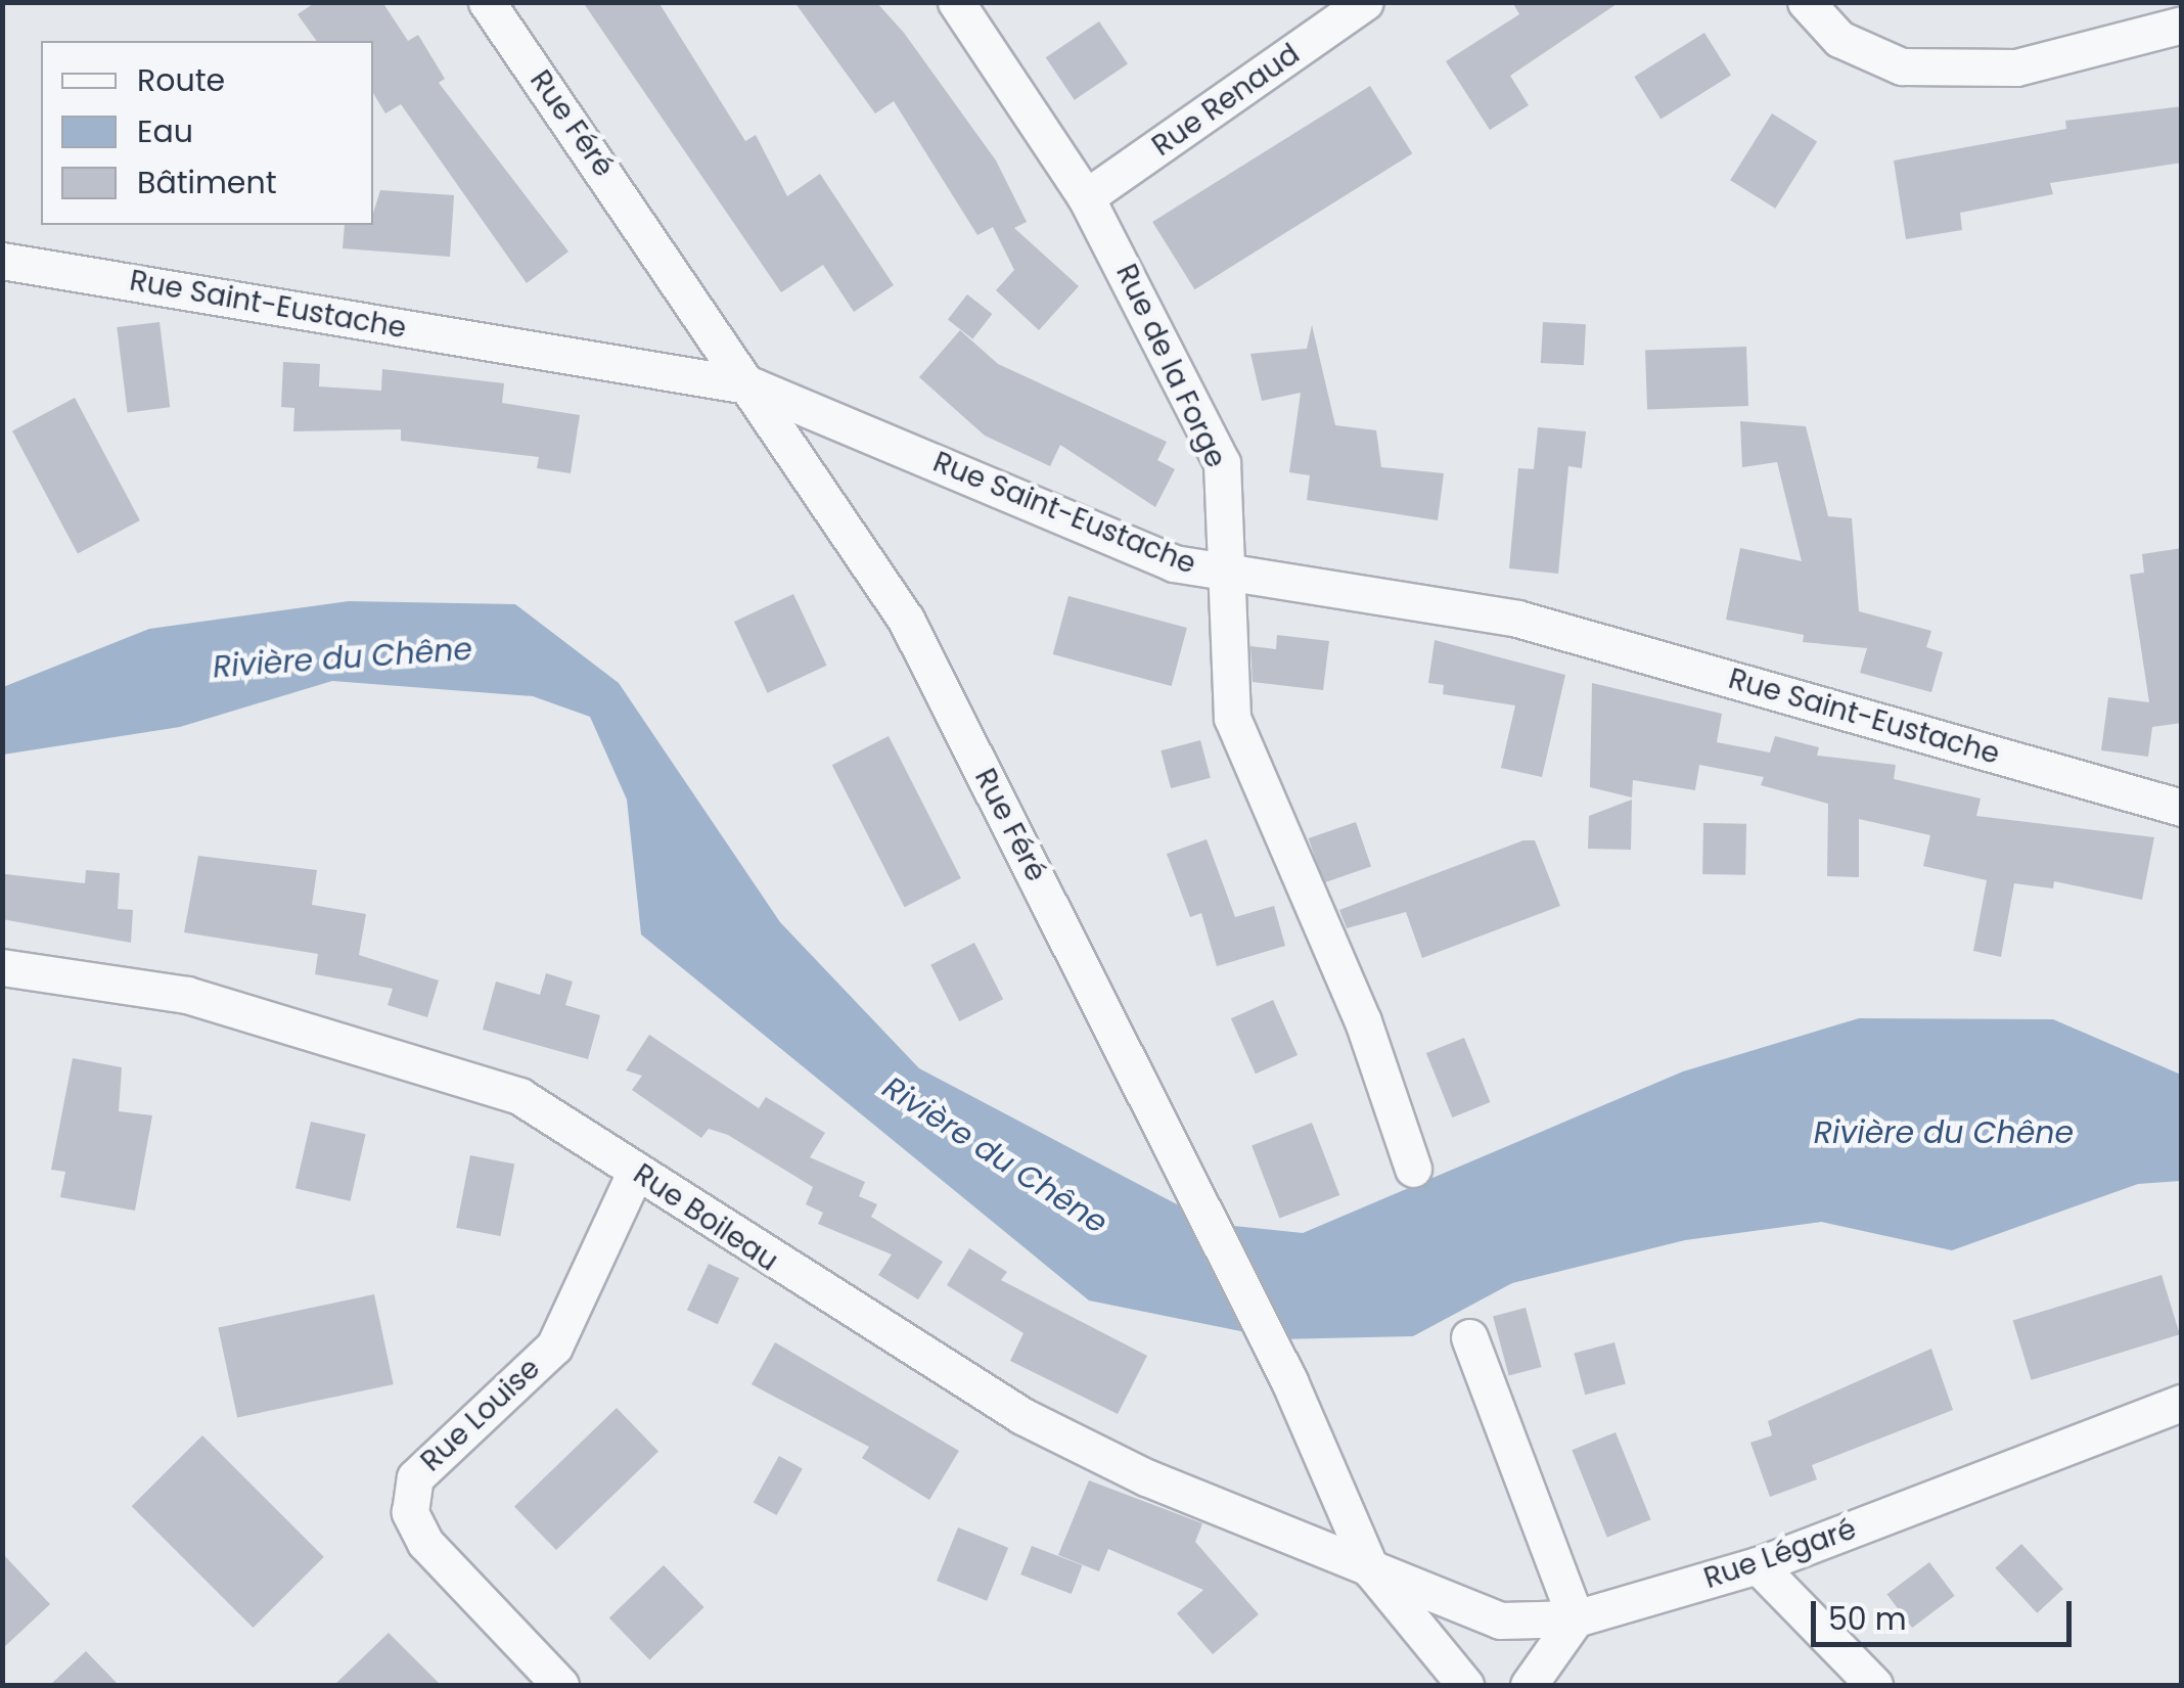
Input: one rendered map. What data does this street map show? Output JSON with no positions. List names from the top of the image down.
{
  "streets": {
    "street": [
      "Rue Renaud",
      "Rue Féré",
      "Rue Saint-Eustache",
      "Rue de la Forge",
      "Rue Boileau",
      "Rue Louise",
      "Rue Légaré"
    ]
  },
  "crossings": [
    ["Rue Renaud", "Rue de la Forge"],
    ["Rue Féré", "Rue Saint-Eustache"],
    ["Rue Féré", "Rue Boileau"],
    ["Rue Féré", "Rue Légaré"],
    ["Rue Saint-Eustache", "Rue de la Forge"],
    ["Rue Boileau", "Rue Louise"],
    ["Rue Boileau", "Rue Légaré"]
  ],
  "water": ["Rivière du Chêne"],
  "legend": ["Route", "Eau", "Bâtiment"],
  "scale_bar": "50 m"
}
